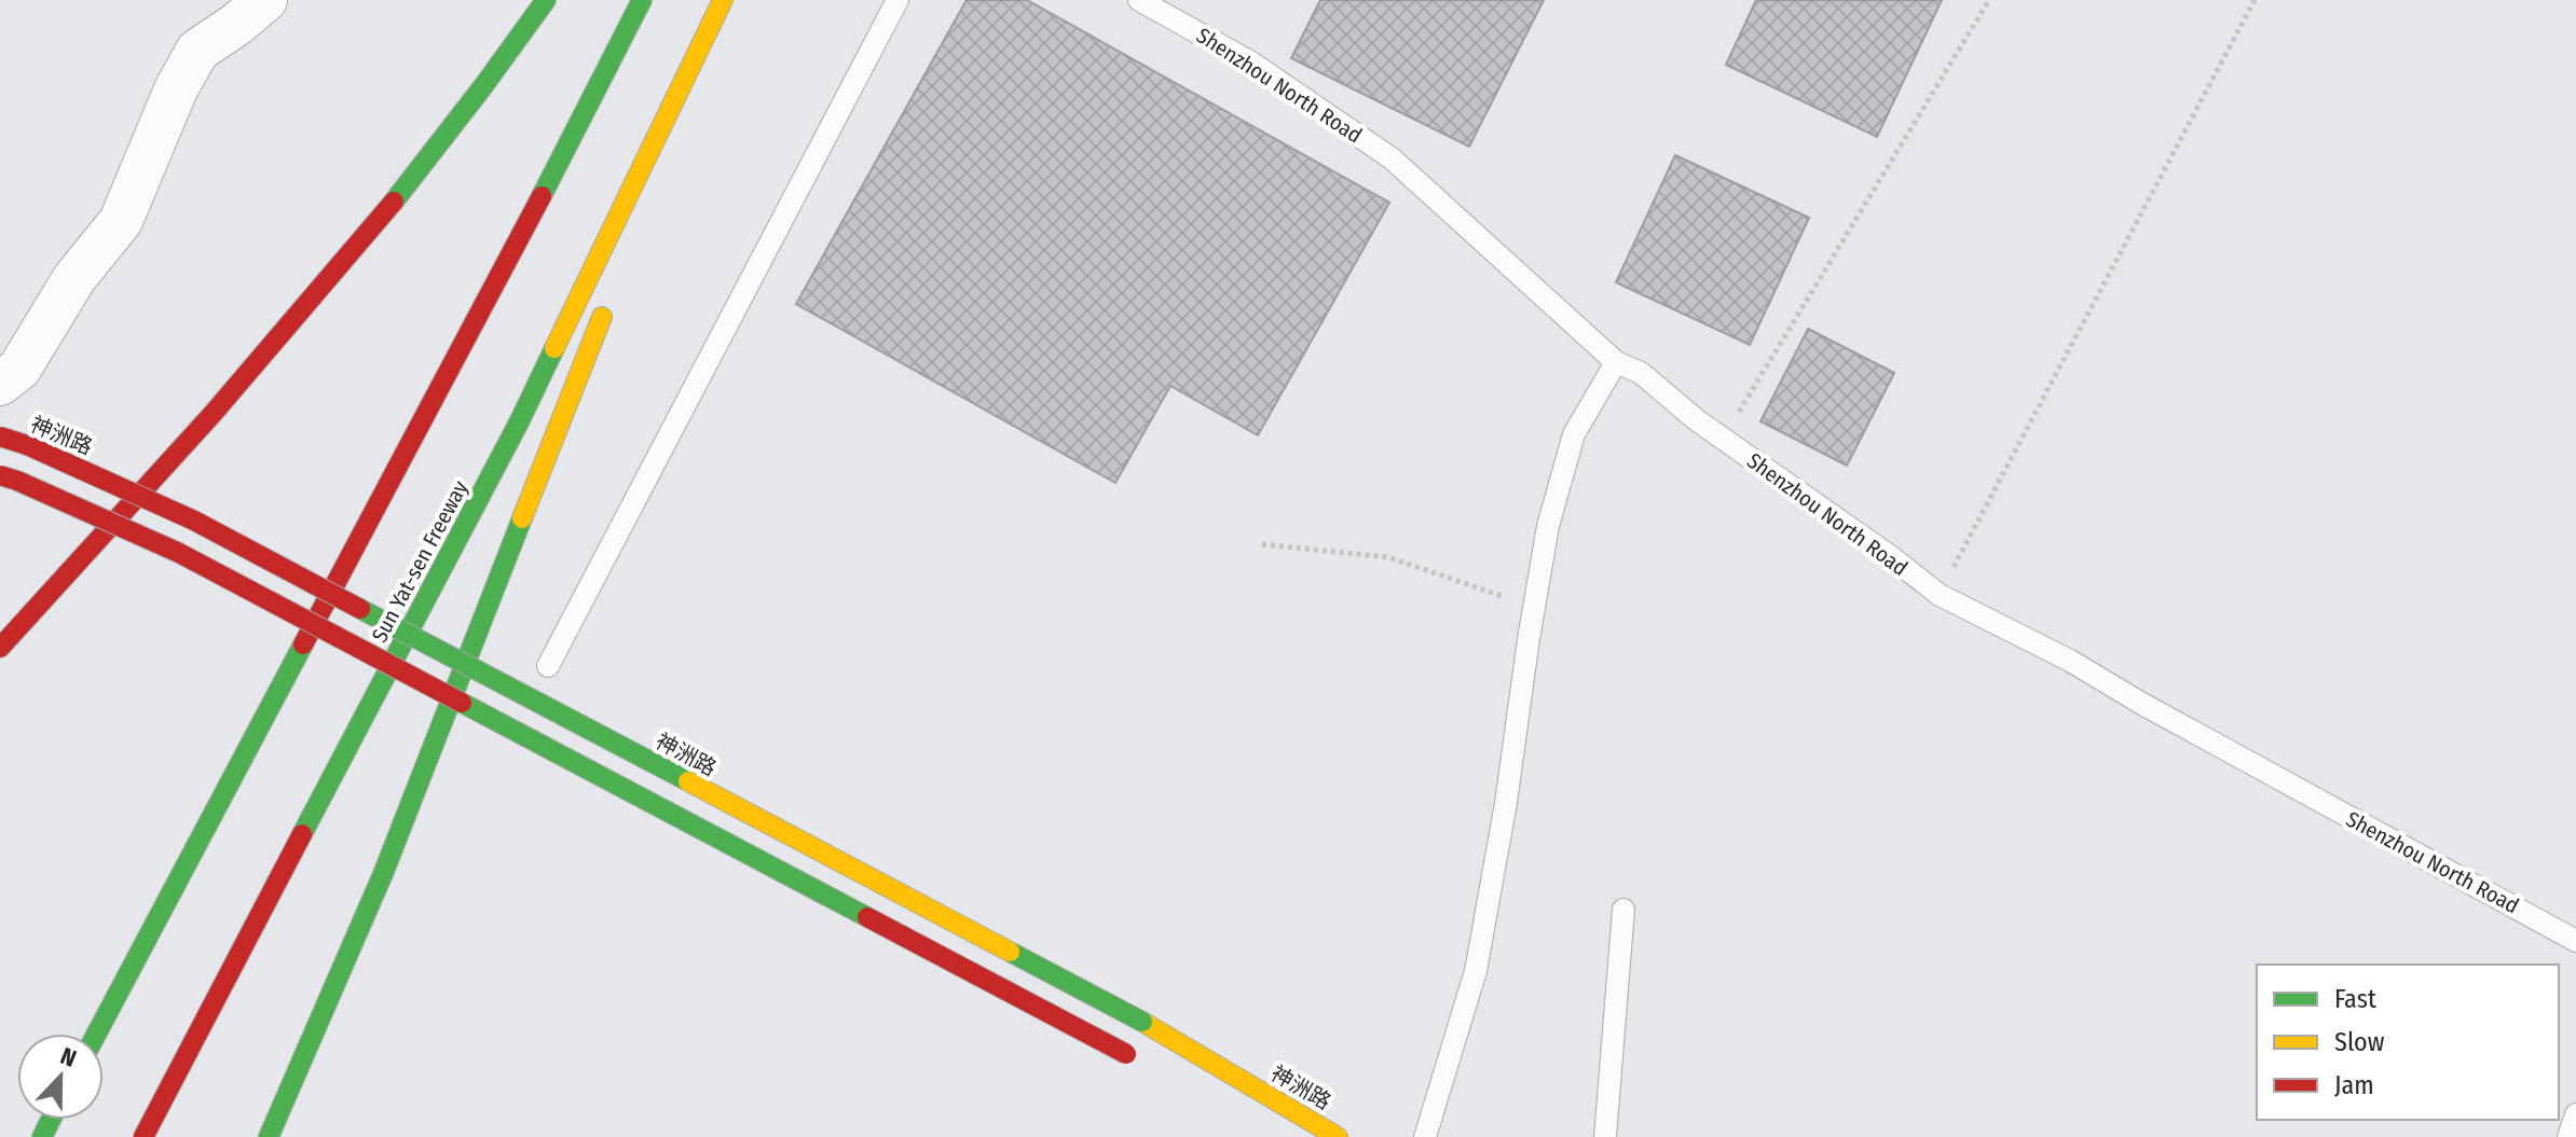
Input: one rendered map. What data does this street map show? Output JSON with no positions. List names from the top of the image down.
{
  "streets": {
    "main road": ["神洲路", "Sun Yat-sen Freeway"],
    "lane": ["Shenzhou North Road"]
  },
  "legend": ["Fast", "Slow", "Jam"],
  "north": "top"
}
